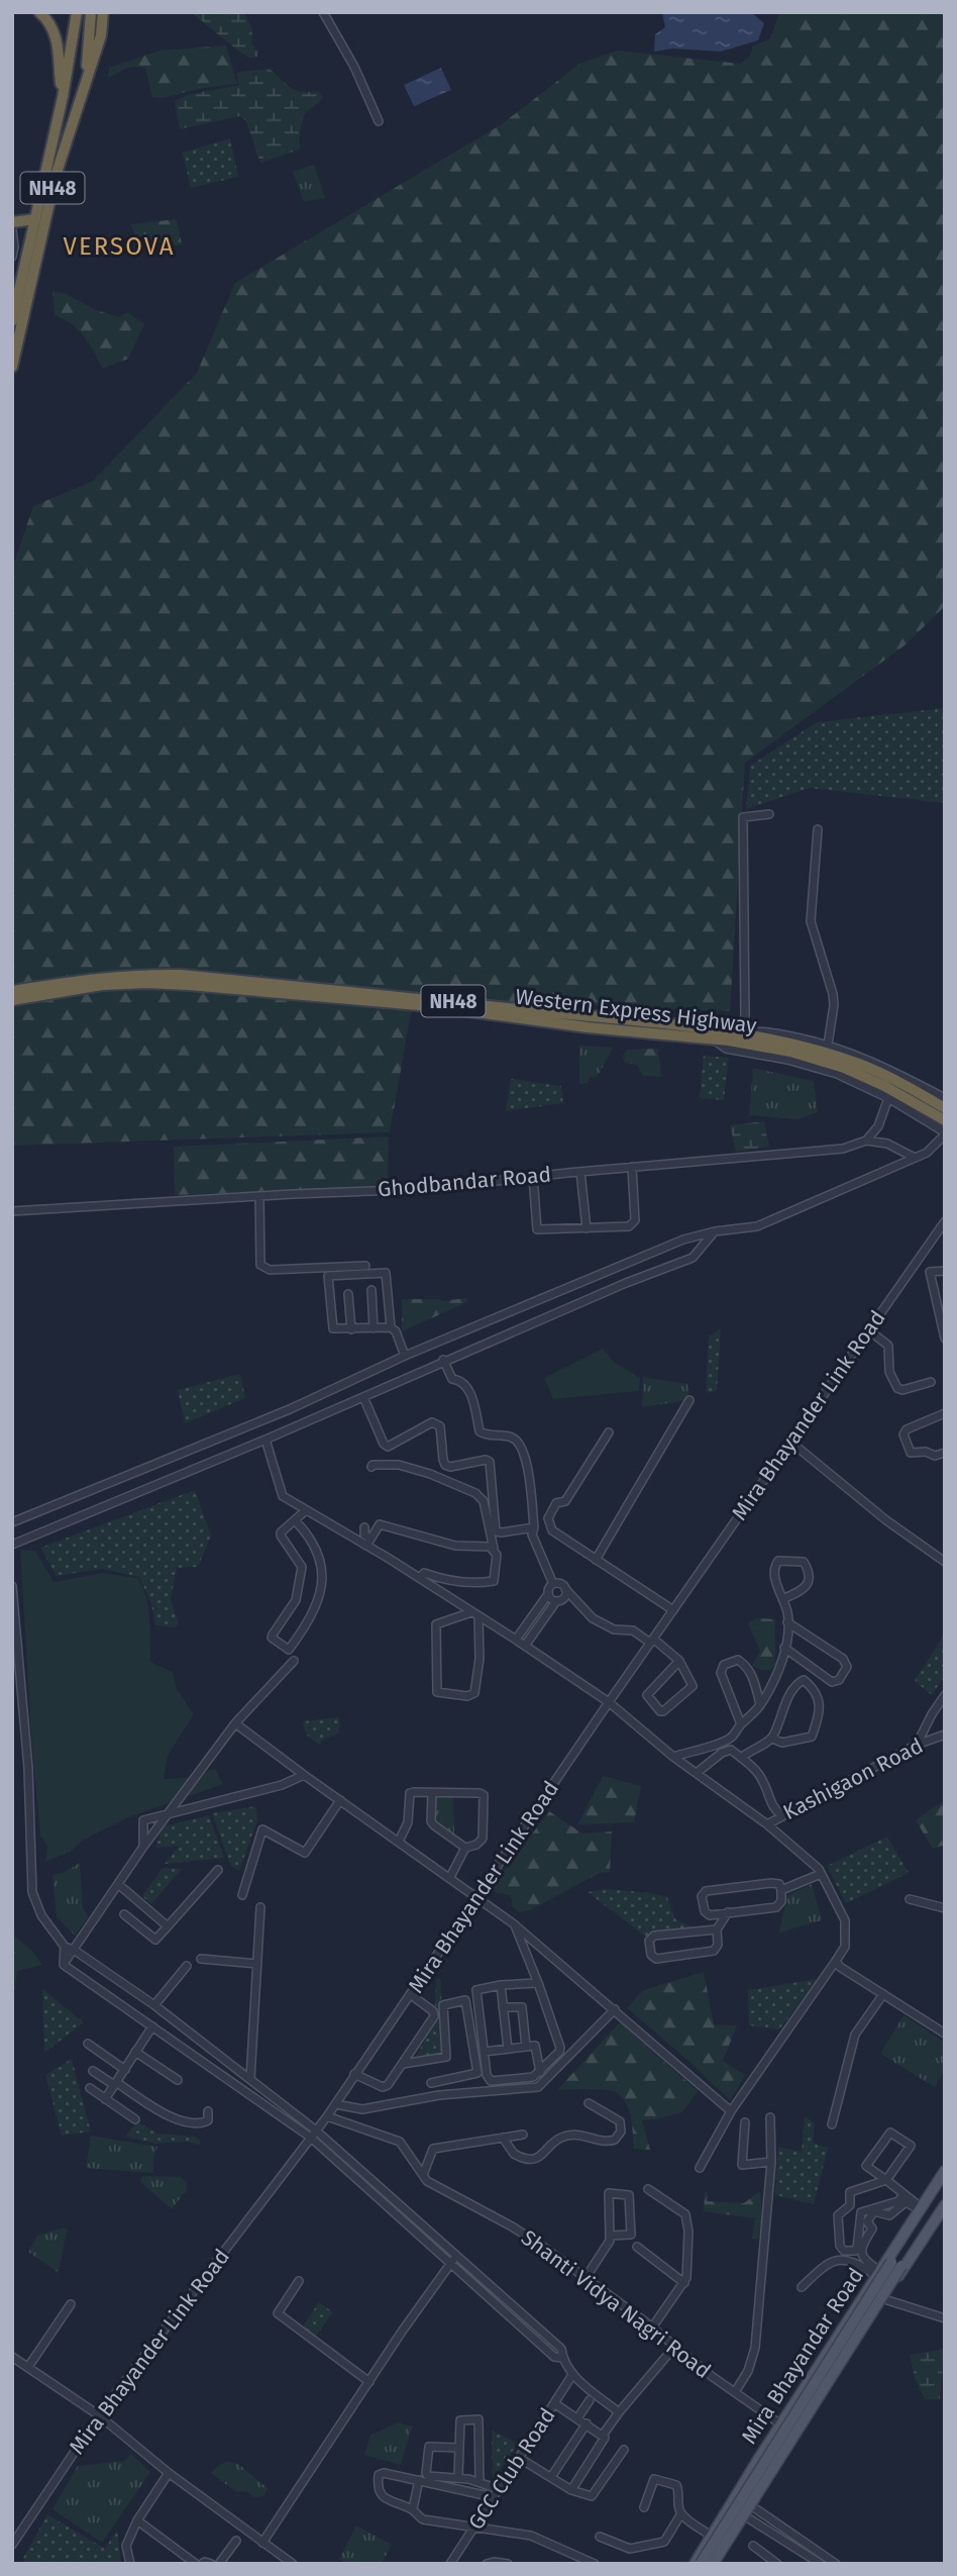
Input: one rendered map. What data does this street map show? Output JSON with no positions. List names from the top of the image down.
{
  "streets": {
    "highway": ["NH48", "Western Express Highway"],
    "main road": ["Mira Bhayandar Road"],
    "street": [
      "Ghodbandar Road",
      "Mira Bhayander Link Road",
      "Kashigaon Road",
      "Shanti Vidya Nagri Road",
      "GCC Club Road"
    ]
  },
  "crossings": [
    ["Mira Bhayander Link Road", "Shanti Vidya Nagri Road"],
    ["Shanti Vidya Nagri Road", "Mira Bhayandar Road"]
  ],
  "districts": ["VERSOVA"]
}
